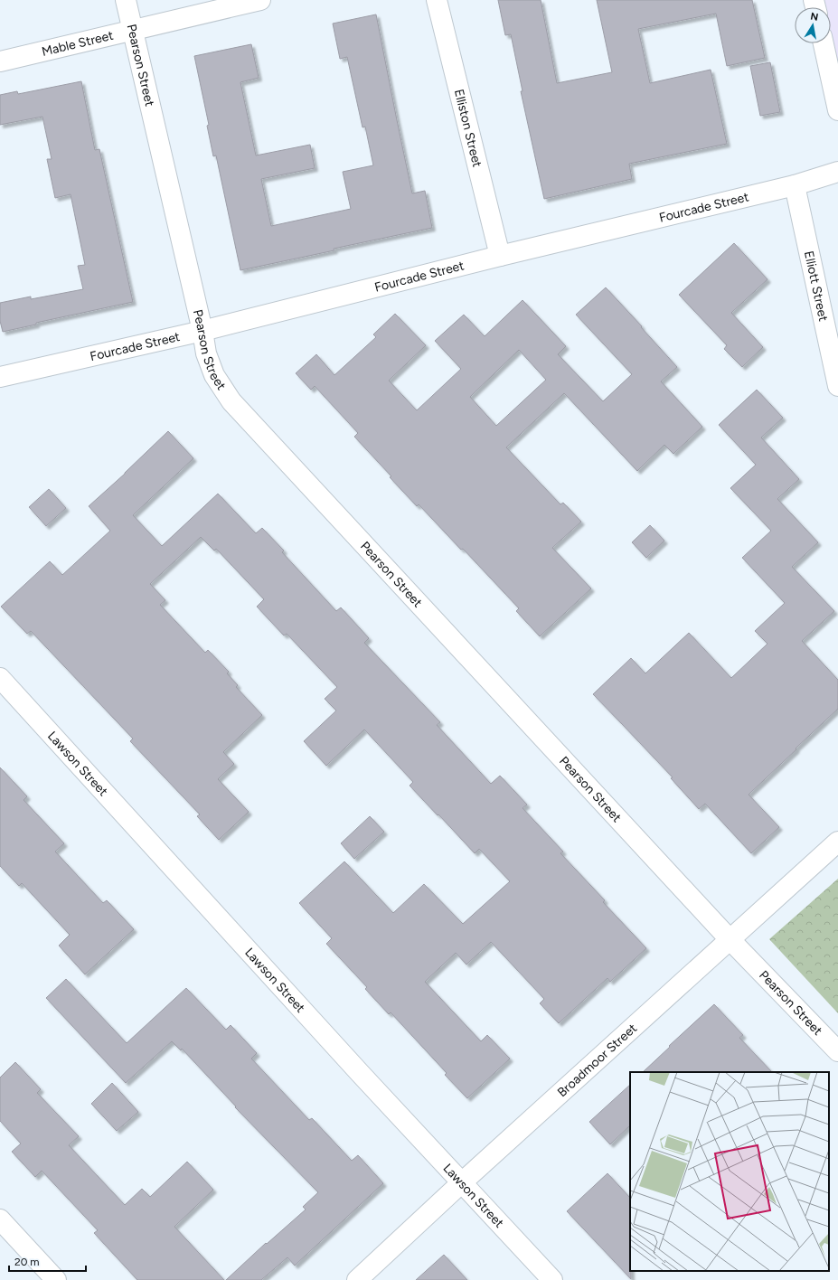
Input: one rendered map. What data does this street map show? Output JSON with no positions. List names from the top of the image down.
{
  "streets": {
    "street": [
      "Mable Street",
      "Pearson Street",
      "Elliston Street",
      "Fourcade Street",
      "Elliott Street",
      "Lawson Street",
      "Broadmoor Street"
    ]
  },
  "crossings": [
    ["Mable Street", "Pearson Street"],
    ["Pearson Street", "Fourcade Street"],
    ["Pearson Street", "Broadmoor Street"],
    ["Elliston Street", "Fourcade Street"],
    ["Fourcade Street", "Elliott Street"],
    ["Lawson Street", "Broadmoor Street"]
  ],
  "scale_bar": "20 m",
  "north": "top"
}
